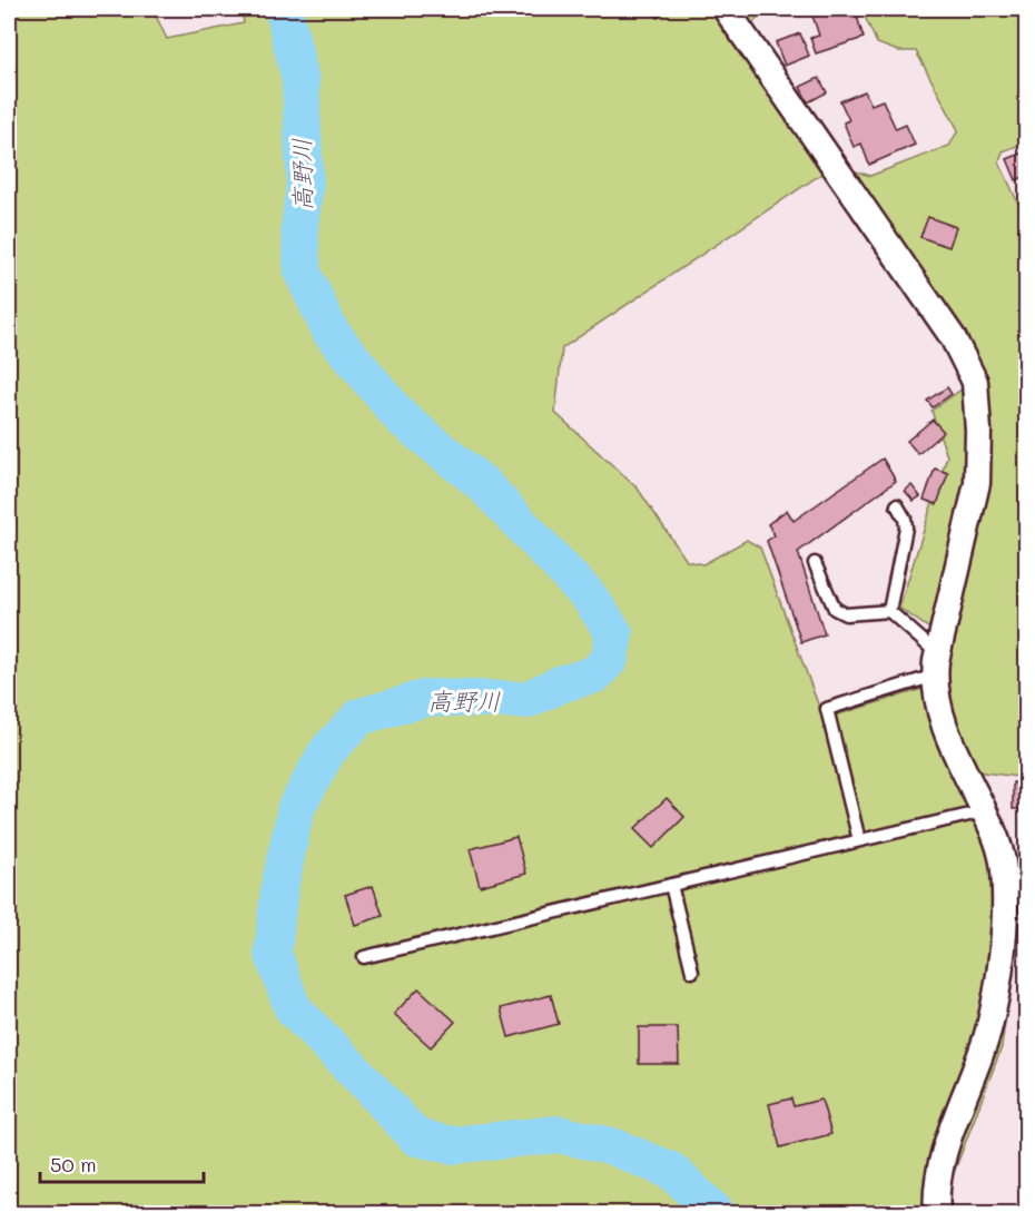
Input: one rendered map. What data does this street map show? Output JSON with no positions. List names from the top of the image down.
{
  "water": ["高野川"],
  "scale_bar": "50 m"
}
